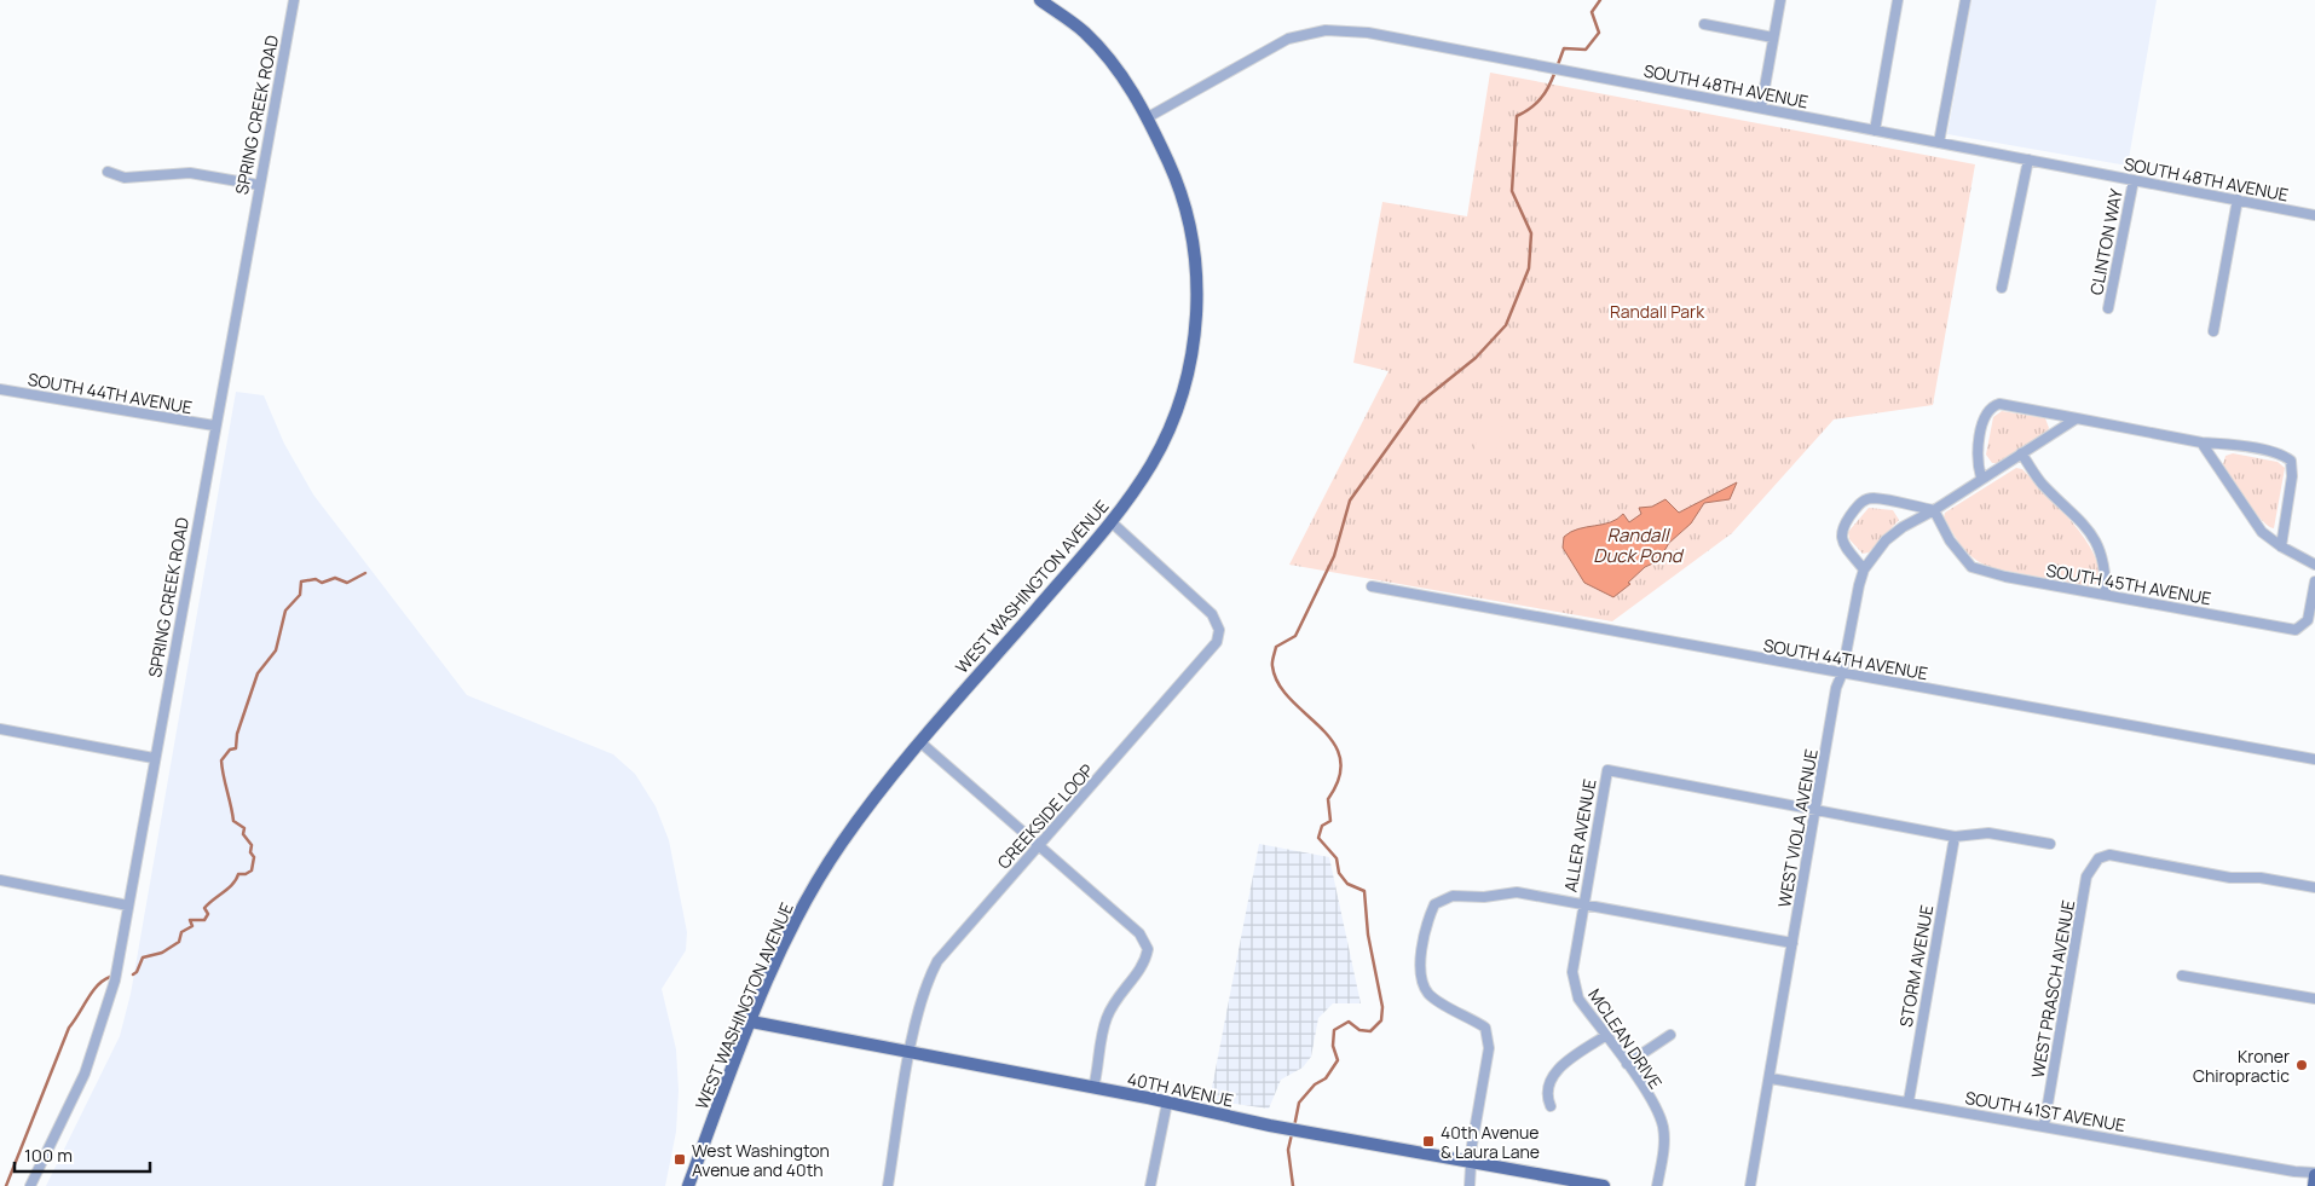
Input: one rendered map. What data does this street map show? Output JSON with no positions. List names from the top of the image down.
{
  "streets": {
    "main road": ["WEST WASHINGTON AVENUE", "40TH AVENUE"],
    "street": [
      "SOUTH 48TH AVENUE",
      "SPRING CREEK ROAD",
      "CLINTON WAY",
      "SOUTH 44TH AVENUE",
      "SOUTH 45TH AVENUE",
      "CREEKSIDE LOOP",
      "WEST VIOLA AVENUE",
      "ALLER AVENUE",
      "STORM AVENUE",
      "WEST PRASCH AVENUE",
      "MCLEAN DRIVE",
      "SOUTH 41ST AVENUE"
    ]
  },
  "crossings": [
    ["SOUTH 48TH AVENUE", "CLINTON WAY"],
    ["SOUTH 48TH AVENUE", "WEST WASHINGTON AVENUE"],
    ["SPRING CREEK ROAD", "SOUTH 44TH AVENUE"],
    ["SOUTH 44TH AVENUE", "WEST VIOLA AVENUE"],
    ["SOUTH 45TH AVENUE", "WEST VIOLA AVENUE"],
    ["WEST WASHINGTON AVENUE", "CREEKSIDE LOOP"],
    ["WEST WASHINGTON AVENUE", "40TH AVENUE"],
    ["CREEKSIDE LOOP", "40TH AVENUE"],
    ["WEST VIOLA AVENUE", "ALLER AVENUE"],
    ["WEST VIOLA AVENUE", "SOUTH 41ST AVENUE"],
    ["ALLER AVENUE", "MCLEAN DRIVE"],
    ["STORM AVENUE", "SOUTH 41ST AVENUE"],
    ["WEST PRASCH AVENUE", "SOUTH 41ST AVENUE"]
  ],
  "water": ["Randall Duck Pond"],
  "parks": ["Randall Park"],
  "places": {
    "other": ["Kroner Chiropractic"],
    "transit": ["40th Avenue & Laura Lane", "West Washington Avenue and 40th"]
  },
  "scale_bar": "100 m"
}
